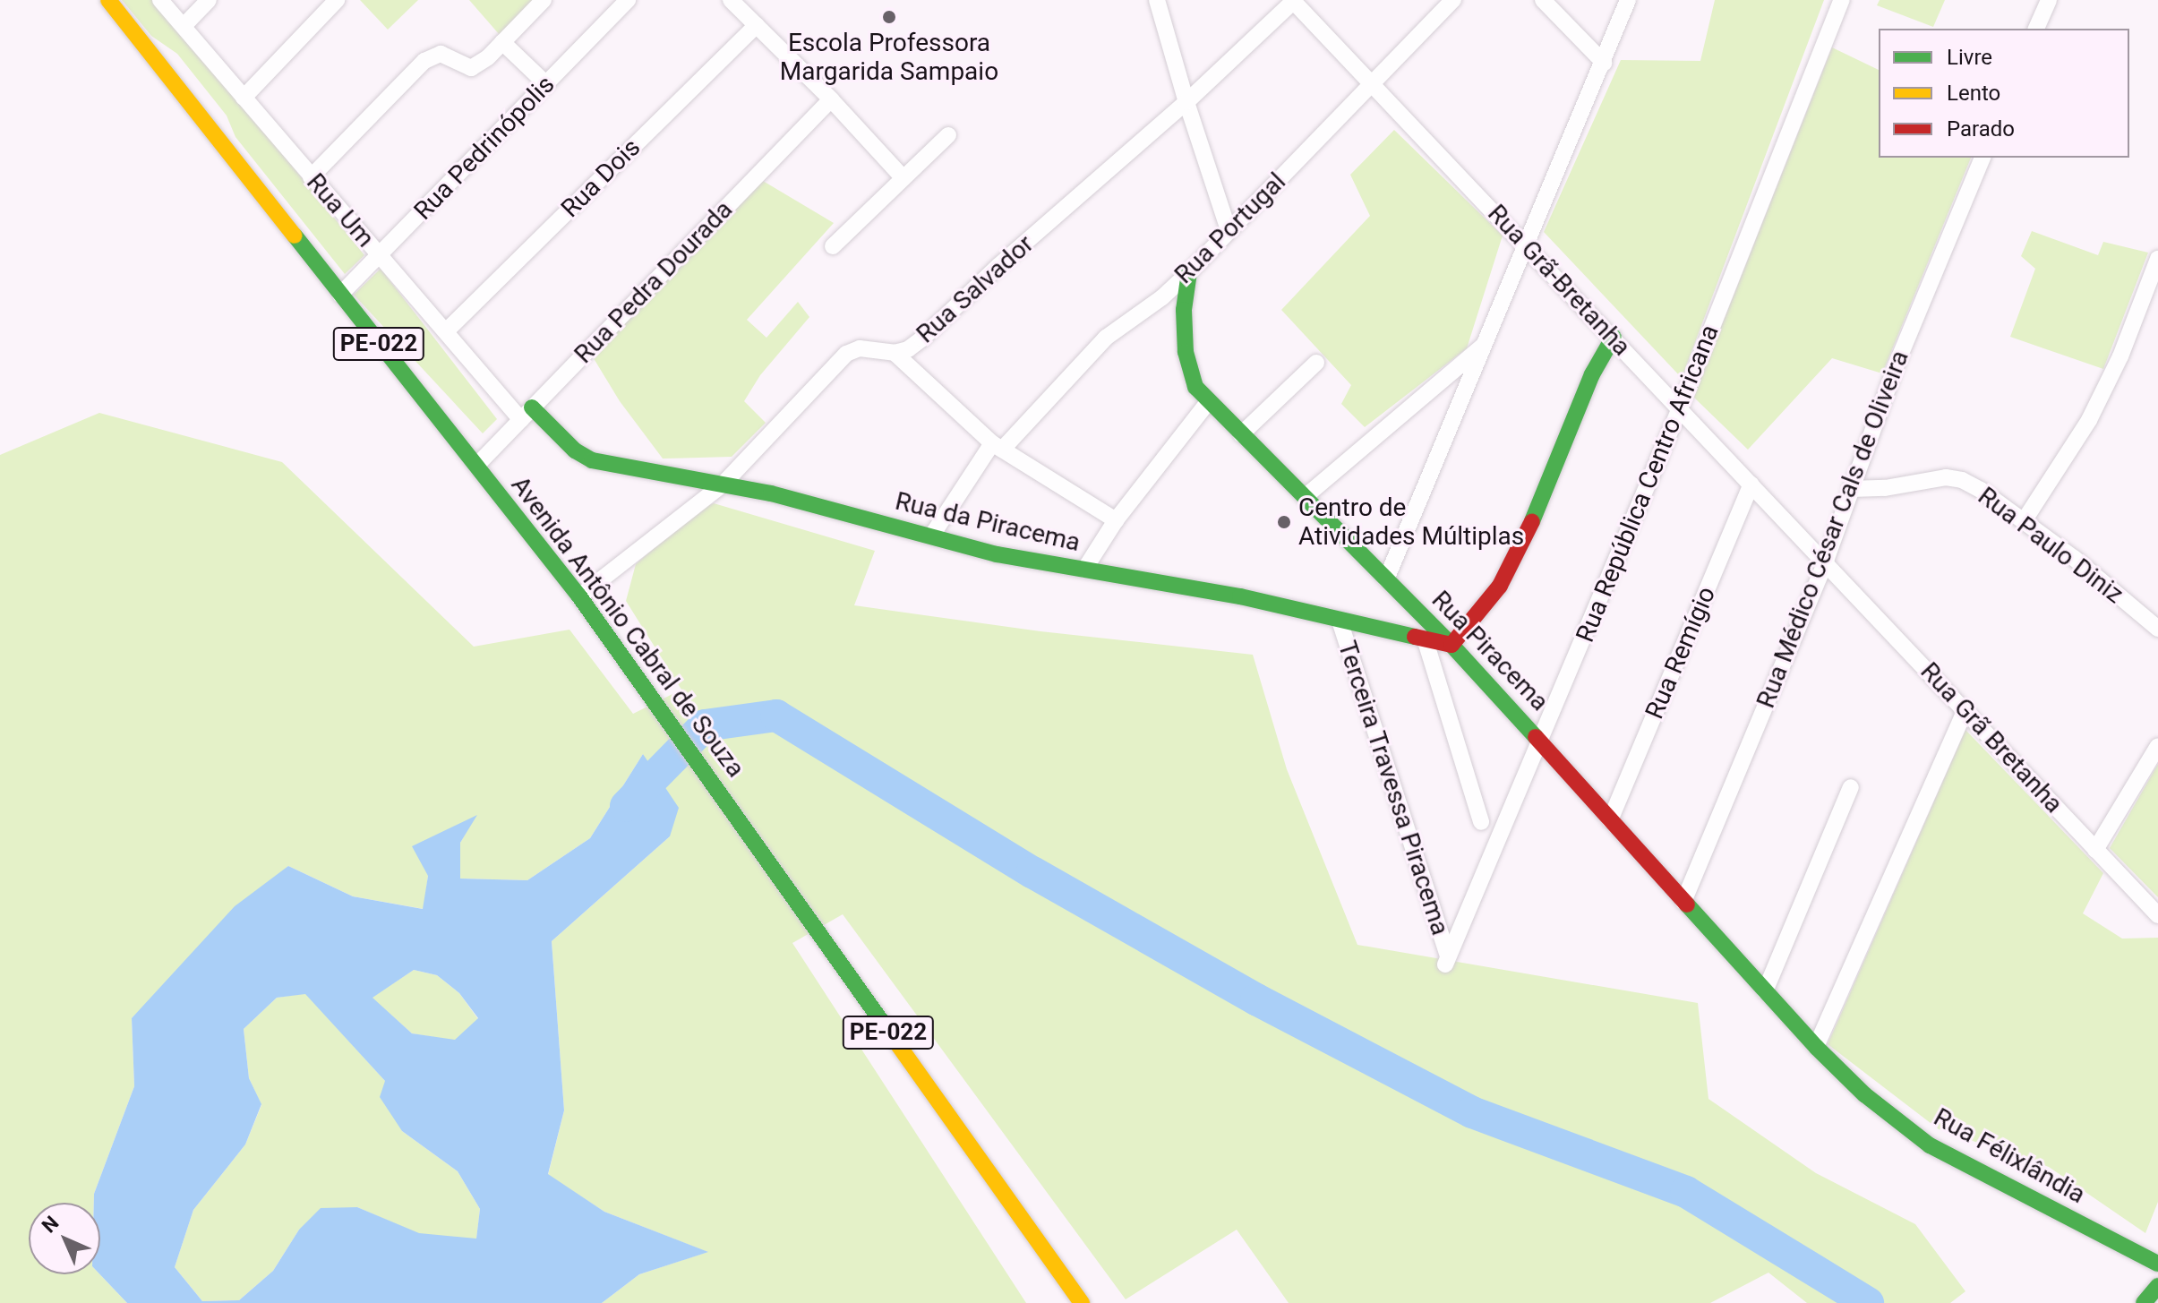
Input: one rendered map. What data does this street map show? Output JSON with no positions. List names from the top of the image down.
{
  "streets": {
    "street": [
      "Rua Pedrinópolis",
      "Rua Dois",
      "Rua Um",
      "Rua Portugal",
      "Rua Grã-Bretanha",
      "Rua Pedra Dourada",
      "Rua Salvador",
      "PE-022",
      "Rua República Centro Africana",
      "Rua da Piracema",
      "Rua Médico César Cals de Oliveira",
      "Rua Paulo Diniz",
      "Avenida Antônio Cabral de Souza",
      "Rua Piracema",
      "Rua Remígio",
      "Rua Grã Bretanha",
      "Terceira Travessa Piracema",
      "Rua Félixlândia"
    ]
  },
  "crossings": [
    ["Rua Pedrinópolis", "Rua Um"],
    ["Rua Pedrinópolis", "Avenida Antônio Cabral de Souza"],
    ["Rua Dois", "Rua Um"],
    ["Rua Um", "Rua Pedra Dourada"],
    ["Rua Um", "Rua da Piracema"],
    ["Rua Portugal", "Rua Grã-Bretanha"],
    ["Rua Portugal", "Rua da Piracema"],
    ["Rua Portugal", "Rua Piracema"],
    ["Rua Grã-Bretanha", "Rua Salvador"],
    ["Rua Grã-Bretanha", "Rua República Centro Africana"],
    ["Rua Grã-Bretanha", "Rua Médico César Cals de Oliveira"],
    ["Rua Grã-Bretanha", "Rua Remígio"],
    ["Rua Grã-Bretanha", "Rua Grã Bretanha"],
    ["Rua Pedra Dourada", "Rua da Piracema"],
    ["Rua Pedra Dourada", "Avenida Antônio Cabral de Souza"],
    ["Rua Salvador", "Rua da Piracema"],
    ["Rua Salvador", "Avenida Antônio Cabral de Souza"],
    ["Rua República Centro Africana", "Rua Piracema"],
    ["Rua República Centro Africana", "Terceira Travessa Piracema"],
    ["Rua da Piracema", "Rua Piracema"],
    ["Rua da Piracema", "Terceira Travessa Piracema"],
    ["Rua Médico César Cals de Oliveira", "Rua Paulo Diniz"],
    ["Rua Médico César Cals de Oliveira", "Rua Piracema"],
    ["Rua Médico César Cals de Oliveira", "Rua Grã Bretanha"],
    ["Rua Piracema", "Rua Remígio"],
    ["Rua Piracema", "Rua Félixlândia"]
  ],
  "places": ["Escola Professora Margarida Sampaio", "Centro de Atividades Múltiplas"],
  "legend": ["Livre", "Lento", "Parado"],
  "north": "top left"
}
